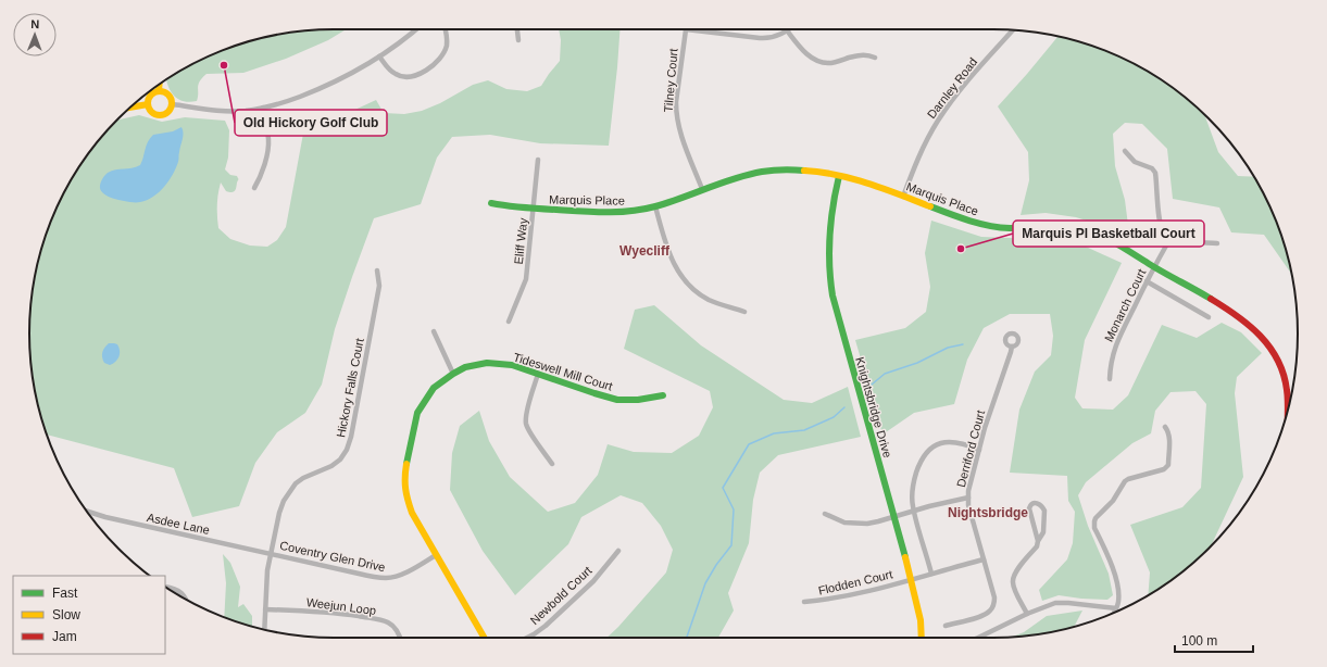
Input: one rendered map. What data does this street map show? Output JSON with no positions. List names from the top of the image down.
{
  "streets": {
    "street": [
      "Tilney Court",
      "Darnley Road",
      "Marquis Place",
      "Eliff Way",
      "Monarch Court",
      "Tideswell Mill Court",
      "Hickory Falls Court",
      "Knightsbridge Drive",
      "Derriford Court",
      "Asdee Lane",
      "Coventry Glen Drive",
      "Flodden Court",
      "Newbold Court",
      "Weejun Loop"
    ]
  },
  "crossings": [
    ["Tilney Court", "Marquis Place"],
    ["Darnley Road", "Marquis Place"],
    ["Marquis Place", "Eliff Way"],
    ["Marquis Place", "Monarch Court"],
    ["Marquis Place", "Knightsbridge Drive"],
    ["Tideswell Mill Court", "Coventry Glen Drive"],
    ["Hickory Falls Court", "Asdee Lane"],
    ["Hickory Falls Court", "Coventry Glen Drive"],
    ["Hickory Falls Court", "Weejun Loop"],
    ["Knightsbridge Drive", "Flodden Court"],
    ["Derriford Court", "Flodden Court"],
    ["Asdee Lane", "Coventry Glen Drive"]
  ],
  "districts": ["Wyecliff", "Nightsbridge"],
  "places": ["Old Hickory Golf Club", "Marquis Pl Basketball Court"],
  "legend": ["Fast", "Slow", "Jam"],
  "scale_bar": "100 m",
  "north": "top"
}
